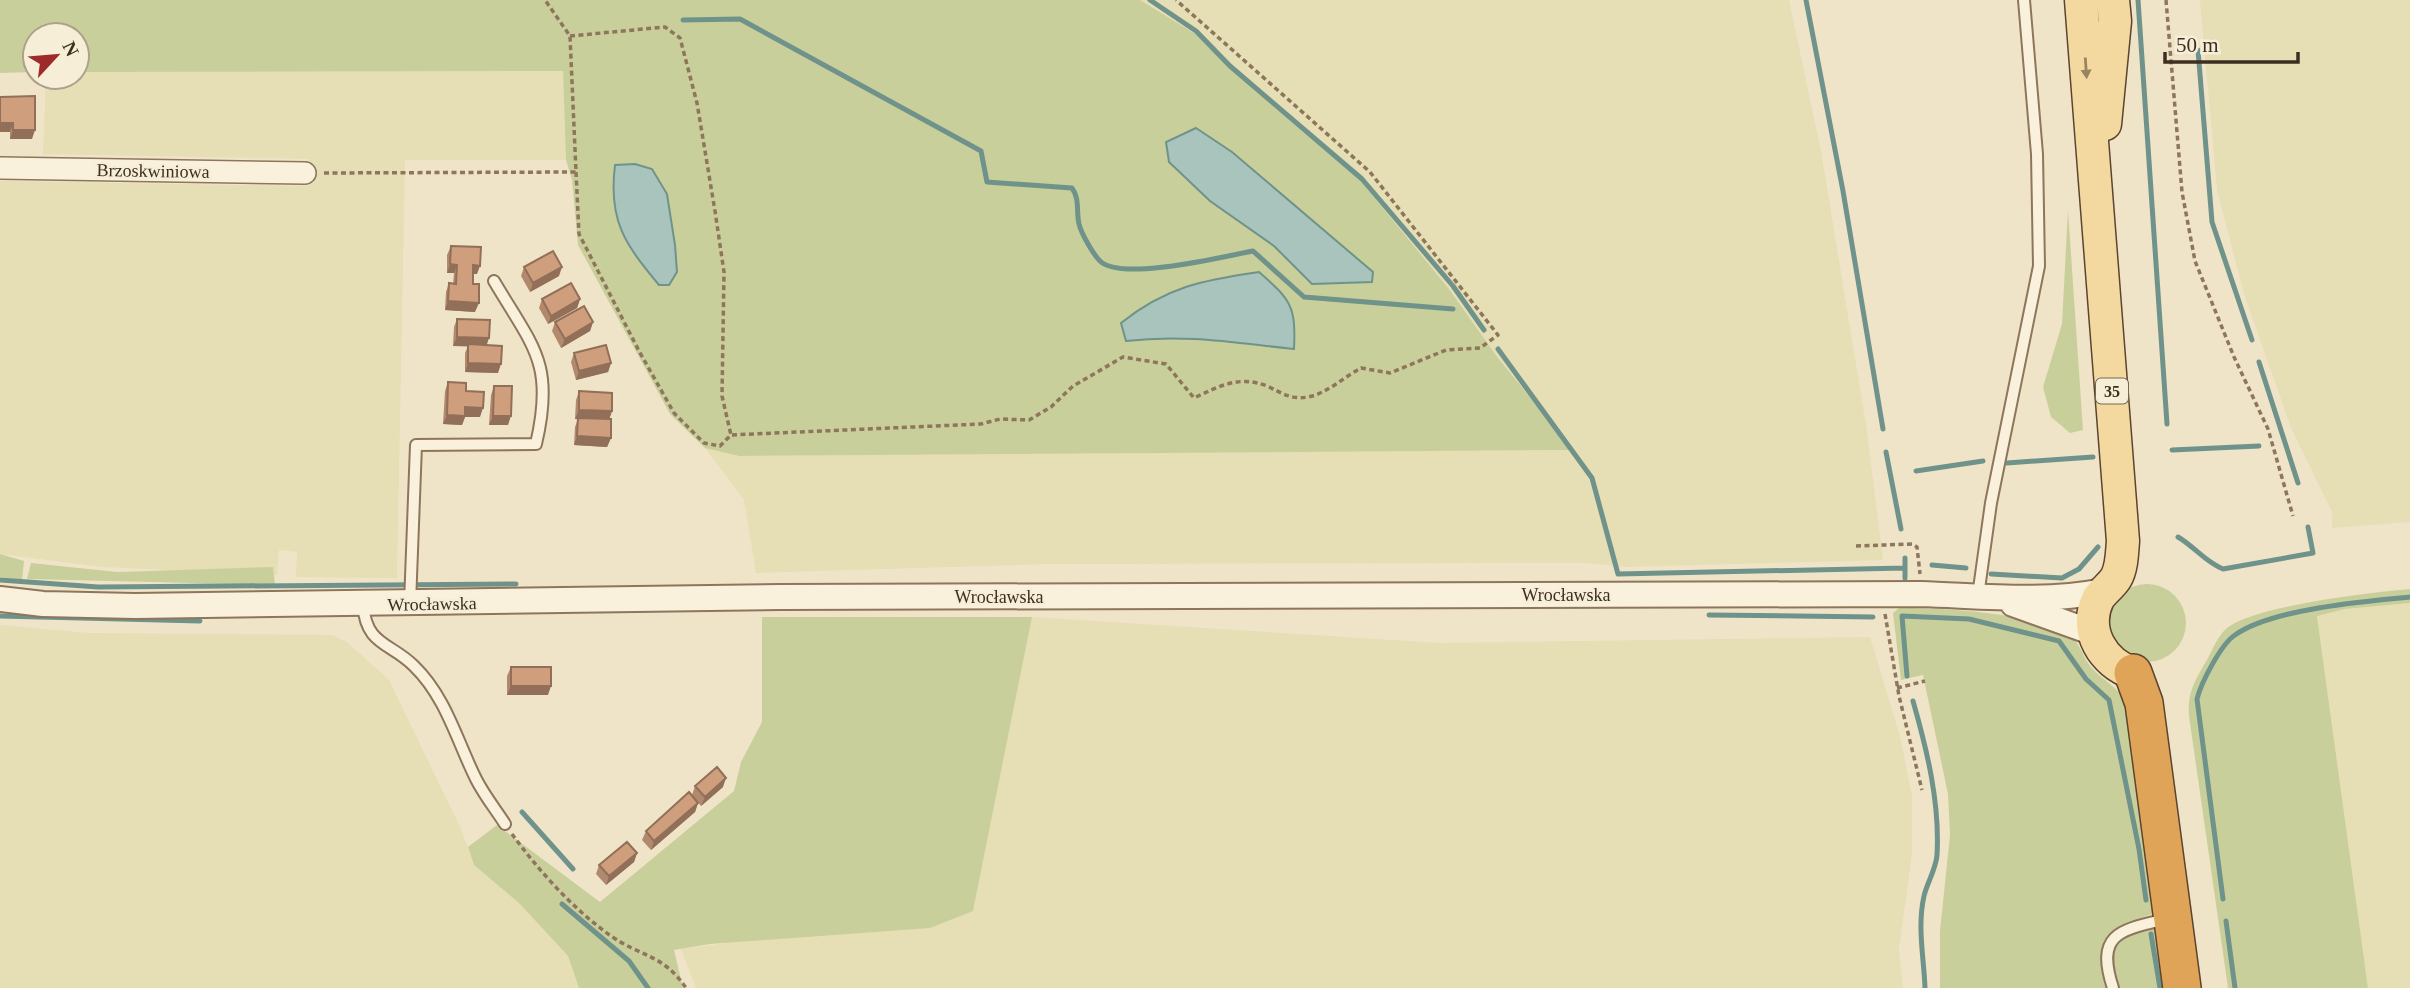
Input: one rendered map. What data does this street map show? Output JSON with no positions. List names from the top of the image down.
{
  "streets": {
    "main road": ["35"],
    "street": ["Brzoskwiniowa", "Wrocławska"]
  },
  "scale_bar": "50 m",
  "north": "top right"
}
